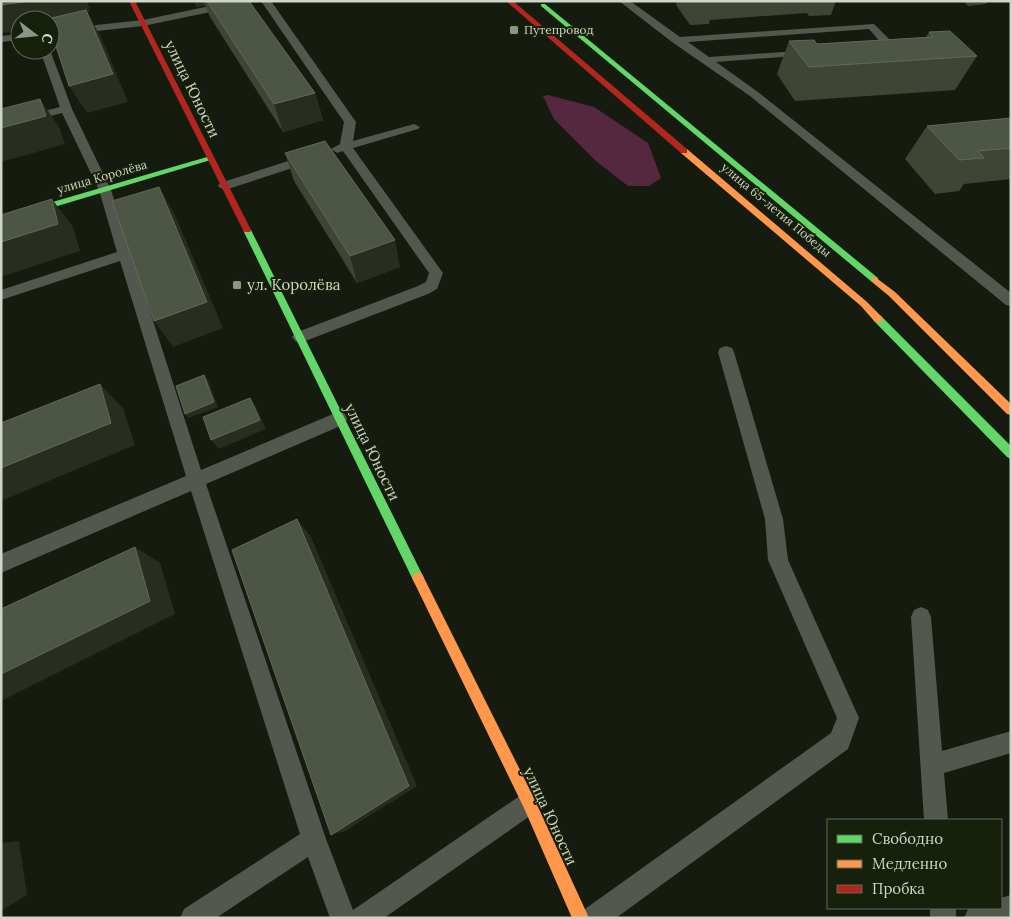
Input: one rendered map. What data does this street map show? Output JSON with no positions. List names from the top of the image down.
{
  "streets": {
    "main road": ["улица Юности", "улица Королёва", "улица 65-летия Победы"]
  },
  "crossings": [
    ["улица Юности", "улица Королёва"]
  ],
  "places": {
    "transit": ["Путепровод", "ул. Королёва"]
  },
  "legend": ["Свободно", "Медленно", "Пробка"],
  "north": "right"
}
